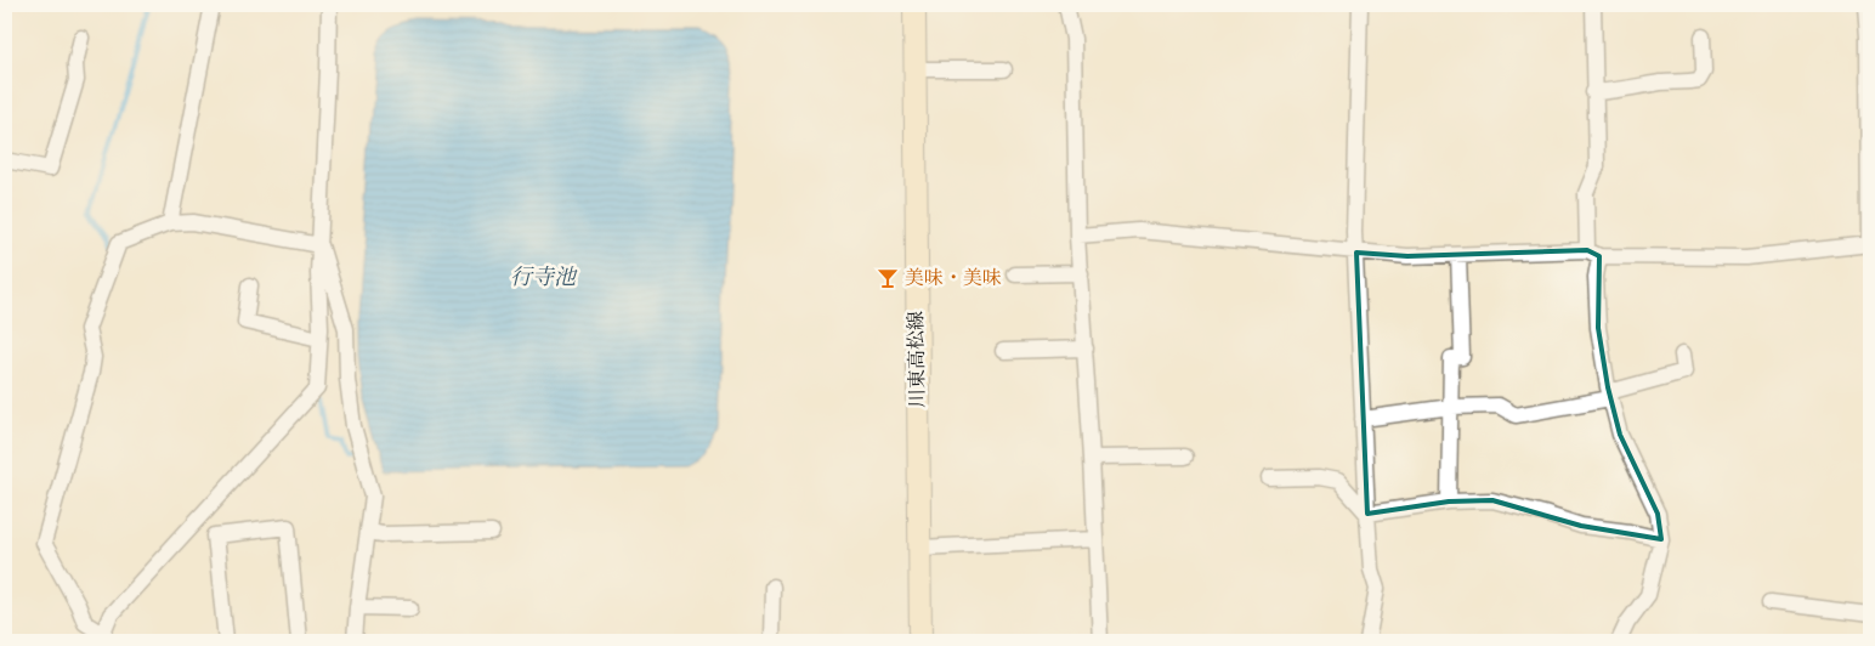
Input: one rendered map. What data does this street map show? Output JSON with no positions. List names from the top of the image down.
{
  "streets": {
    "main road": ["川東高松線"]
  },
  "water": ["行寺池"],
  "places": {
    "bar": ["美味・美味"]
  }
}
